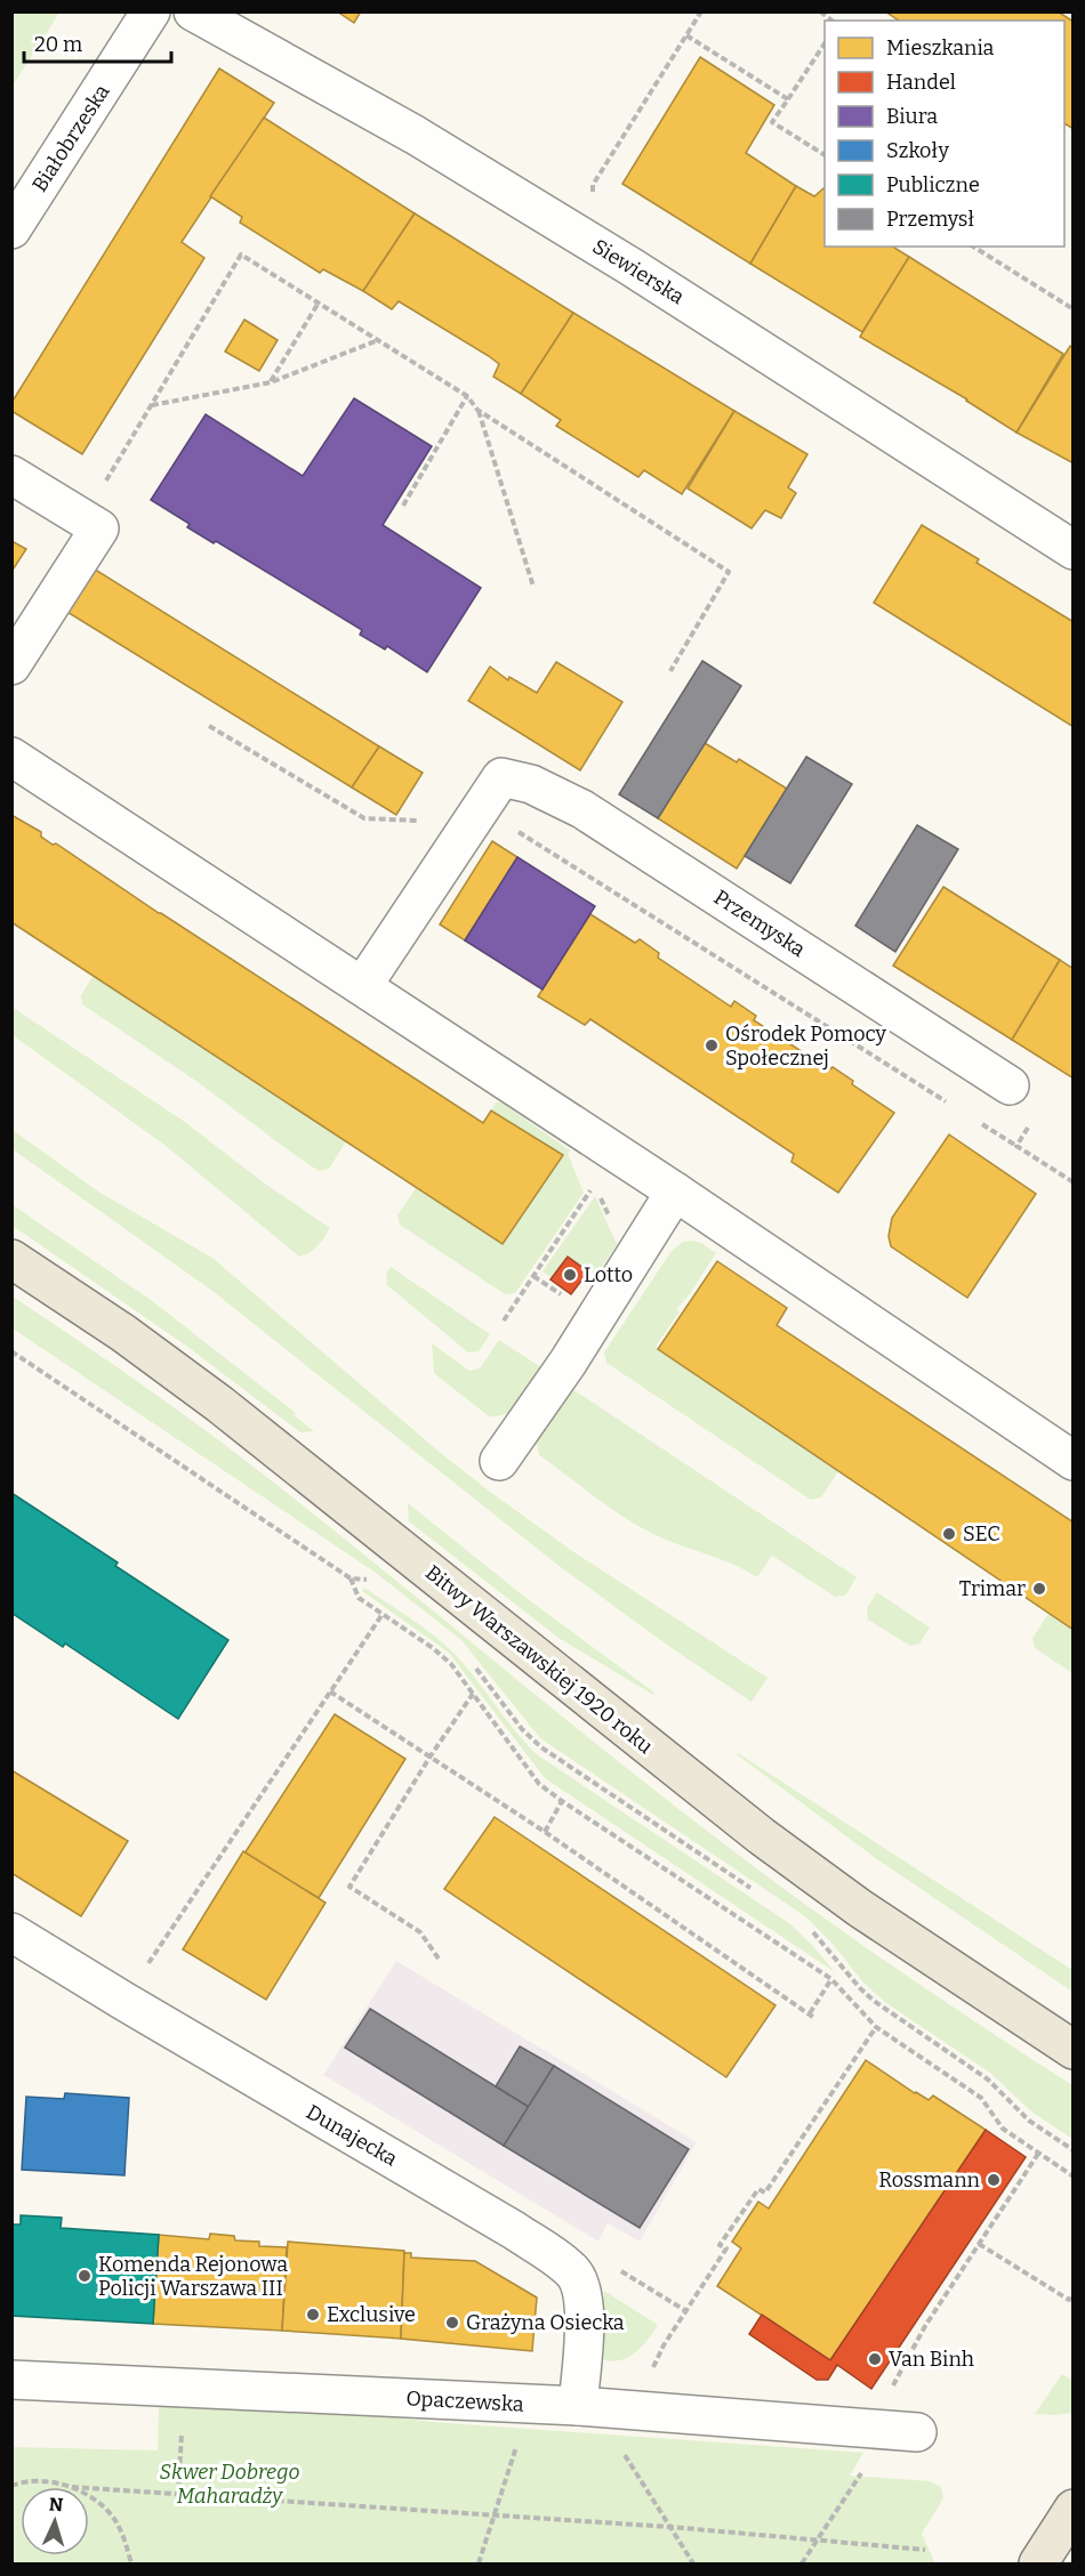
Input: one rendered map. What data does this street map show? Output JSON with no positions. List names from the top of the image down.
{
  "streets": {
    "main road": ["Bitwy Warszawskiej 1920 roku"],
    "street": [
      "Białobrzeska",
      "Siewierska",
      "Przemyska",
      "Dunajecka",
      "Opaczewska"
    ]
  },
  "crossings": [
    ["Dunajecka", "Opaczewska"]
  ],
  "parks": ["Skwer Dobrego Maharadży"],
  "places": [
    "Ośrodek Pomocy Społecznej",
    "Lotto",
    "SEC",
    "Trimar",
    "Rossmann",
    "Komenda Rejonowa Policji Warszawa III",
    "Exclusive",
    "Grażyna Osiecka",
    "Van Binh"
  ],
  "legend": [
    "Mieszkania",
    "Handel",
    "Biura",
    "Szkoły",
    "Publiczne",
    "Przemysł"
  ],
  "scale_bar": "20 m",
  "north": "top"
}
